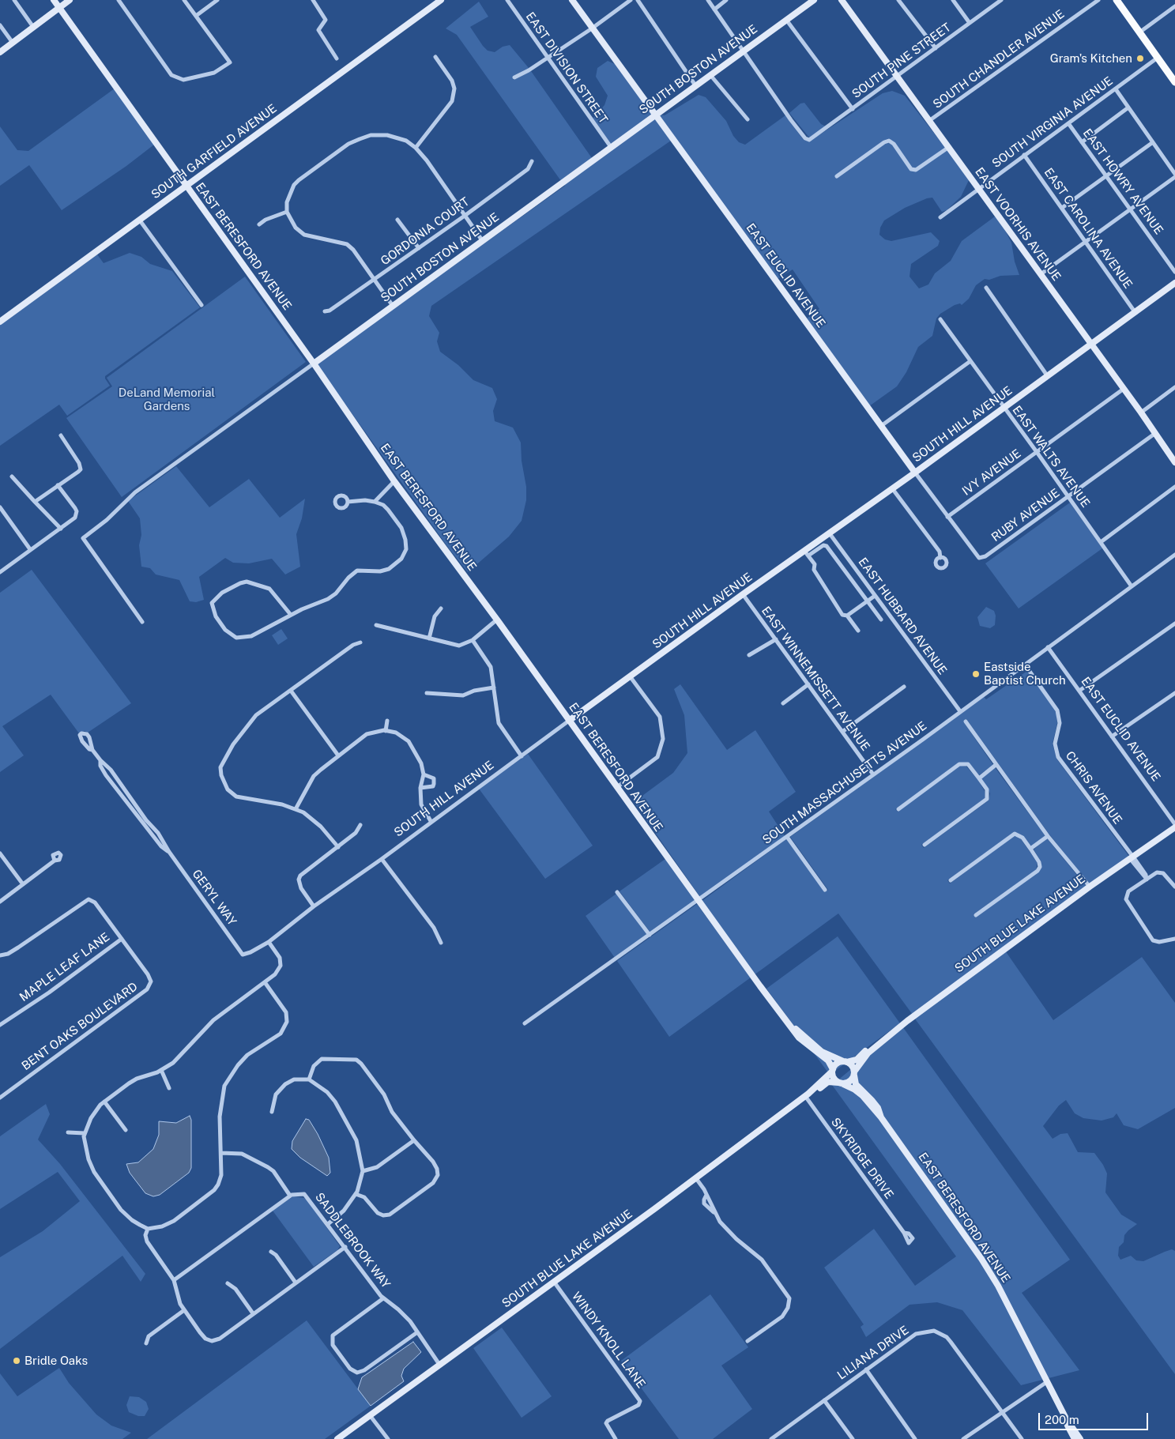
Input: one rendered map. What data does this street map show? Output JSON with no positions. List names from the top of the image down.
{
  "streets": {
    "street": [
      "SOUTH CHANDLER AVENUE",
      "SOUTH PINE STREET",
      "EAST DIVISION STREET",
      "SOUTH BOSTON AVENUE",
      "SOUTH VIRGINIA AVENUE",
      "SOUTH GARFIELD AVENUE",
      "EAST HOWRY AVENUE",
      "EAST VOORHIS AVENUE",
      "EAST CAROLINA AVENUE",
      "GORDONIA COURT",
      "EAST BERESFORD AVENUE",
      "EAST EUCLID AVENUE",
      "SOUTH HILL AVENUE",
      "EAST WALTS AVENUE",
      "IVY AVENUE",
      "RUBY AVENUE",
      "EAST HUBBARD AVENUE",
      "EAST WINNEMISSETT AVENUE",
      "SOUTH MASSACHUSETTS AVENUE",
      "CHRIS AVENUE",
      "GERYL WAY",
      "SOUTH BLUE LAKE AVENUE",
      "MAPLE LEAF LANE",
      "BENT OAKS BOULEVARD",
      "SKYRIDGE DRIVE",
      "SADDLEBROOK WAY",
      "WINDY KNOLL LANE",
      "LILIANA DRIVE"
    ]
  },
  "crossings": [
    ["SOUTH CHANDLER AVENUE", "EAST VOORHIS AVENUE"],
    ["SOUTH PINE STREET", "SOUTH BOSTON AVENUE"],
    ["SOUTH PINE STREET", "EAST VOORHIS AVENUE"],
    ["EAST DIVISION STREET", "SOUTH BOSTON AVENUE"],
    ["SOUTH BOSTON AVENUE", "EAST BERESFORD AVENUE"],
    ["SOUTH BOSTON AVENUE", "EAST EUCLID AVENUE"],
    ["SOUTH VIRGINIA AVENUE", "EAST HOWRY AVENUE"],
    ["SOUTH VIRGINIA AVENUE", "EAST VOORHIS AVENUE"],
    ["SOUTH VIRGINIA AVENUE", "EAST CAROLINA AVENUE"],
    ["SOUTH GARFIELD AVENUE", "EAST BERESFORD AVENUE"],
    ["EAST VOORHIS AVENUE", "SOUTH HILL AVENUE"],
    ["EAST VOORHIS AVENUE", "IVY AVENUE"],
    ["EAST VOORHIS AVENUE", "RUBY AVENUE"],
    ["EAST CAROLINA AVENUE", "SOUTH HILL AVENUE"],
    ["EAST BERESFORD AVENUE", "SOUTH HILL AVENUE"],
    ["EAST BERESFORD AVENUE", "SOUTH MASSACHUSETTS AVENUE"],
    ["EAST BERESFORD AVENUE", "SOUTH BLUE LAKE AVENUE"],
    ["EAST EUCLID AVENUE", "SOUTH HILL AVENUE"],
    ["EAST EUCLID AVENUE", "IVY AVENUE"],
    ["EAST EUCLID AVENUE", "RUBY AVENUE"],
    ["EAST EUCLID AVENUE", "SOUTH MASSACHUSETTS AVENUE"],
    ["EAST EUCLID AVENUE", "SOUTH BLUE LAKE AVENUE"],
    ["SOUTH HILL AVENUE", "EAST WALTS AVENUE"],
    ["SOUTH HILL AVENUE", "EAST HUBBARD AVENUE"],
    ["SOUTH HILL AVENUE", "EAST WINNEMISSETT AVENUE"],
    ["SOUTH HILL AVENUE", "GERYL WAY"],
    ["EAST WALTS AVENUE", "IVY AVENUE"],
    ["EAST WALTS AVENUE", "RUBY AVENUE"],
    ["EAST WALTS AVENUE", "SOUTH MASSACHUSETTS AVENUE"],
    ["EAST HUBBARD AVENUE", "SOUTH MASSACHUSETTS AVENUE"],
    ["EAST WINNEMISSETT AVENUE", "SOUTH MASSACHUSETTS AVENUE"],
    ["SOUTH MASSACHUSETTS AVENUE", "CHRIS AVENUE"],
    ["CHRIS AVENUE", "SOUTH BLUE LAKE AVENUE"],
    ["SOUTH BLUE LAKE AVENUE", "SKYRIDGE DRIVE"],
    ["SOUTH BLUE LAKE AVENUE", "SADDLEBROOK WAY"],
    ["SOUTH BLUE LAKE AVENUE", "WINDY KNOLL LANE"],
    ["MAPLE LEAF LANE", "BENT OAKS BOULEVARD"]
  ],
  "parks": ["DeLand Memorial Gardens"],
  "places": ["Gram's Kitchen", "Eastside Baptist Church", "Bridle Oaks"],
  "scale_bar": "200 m"
}
